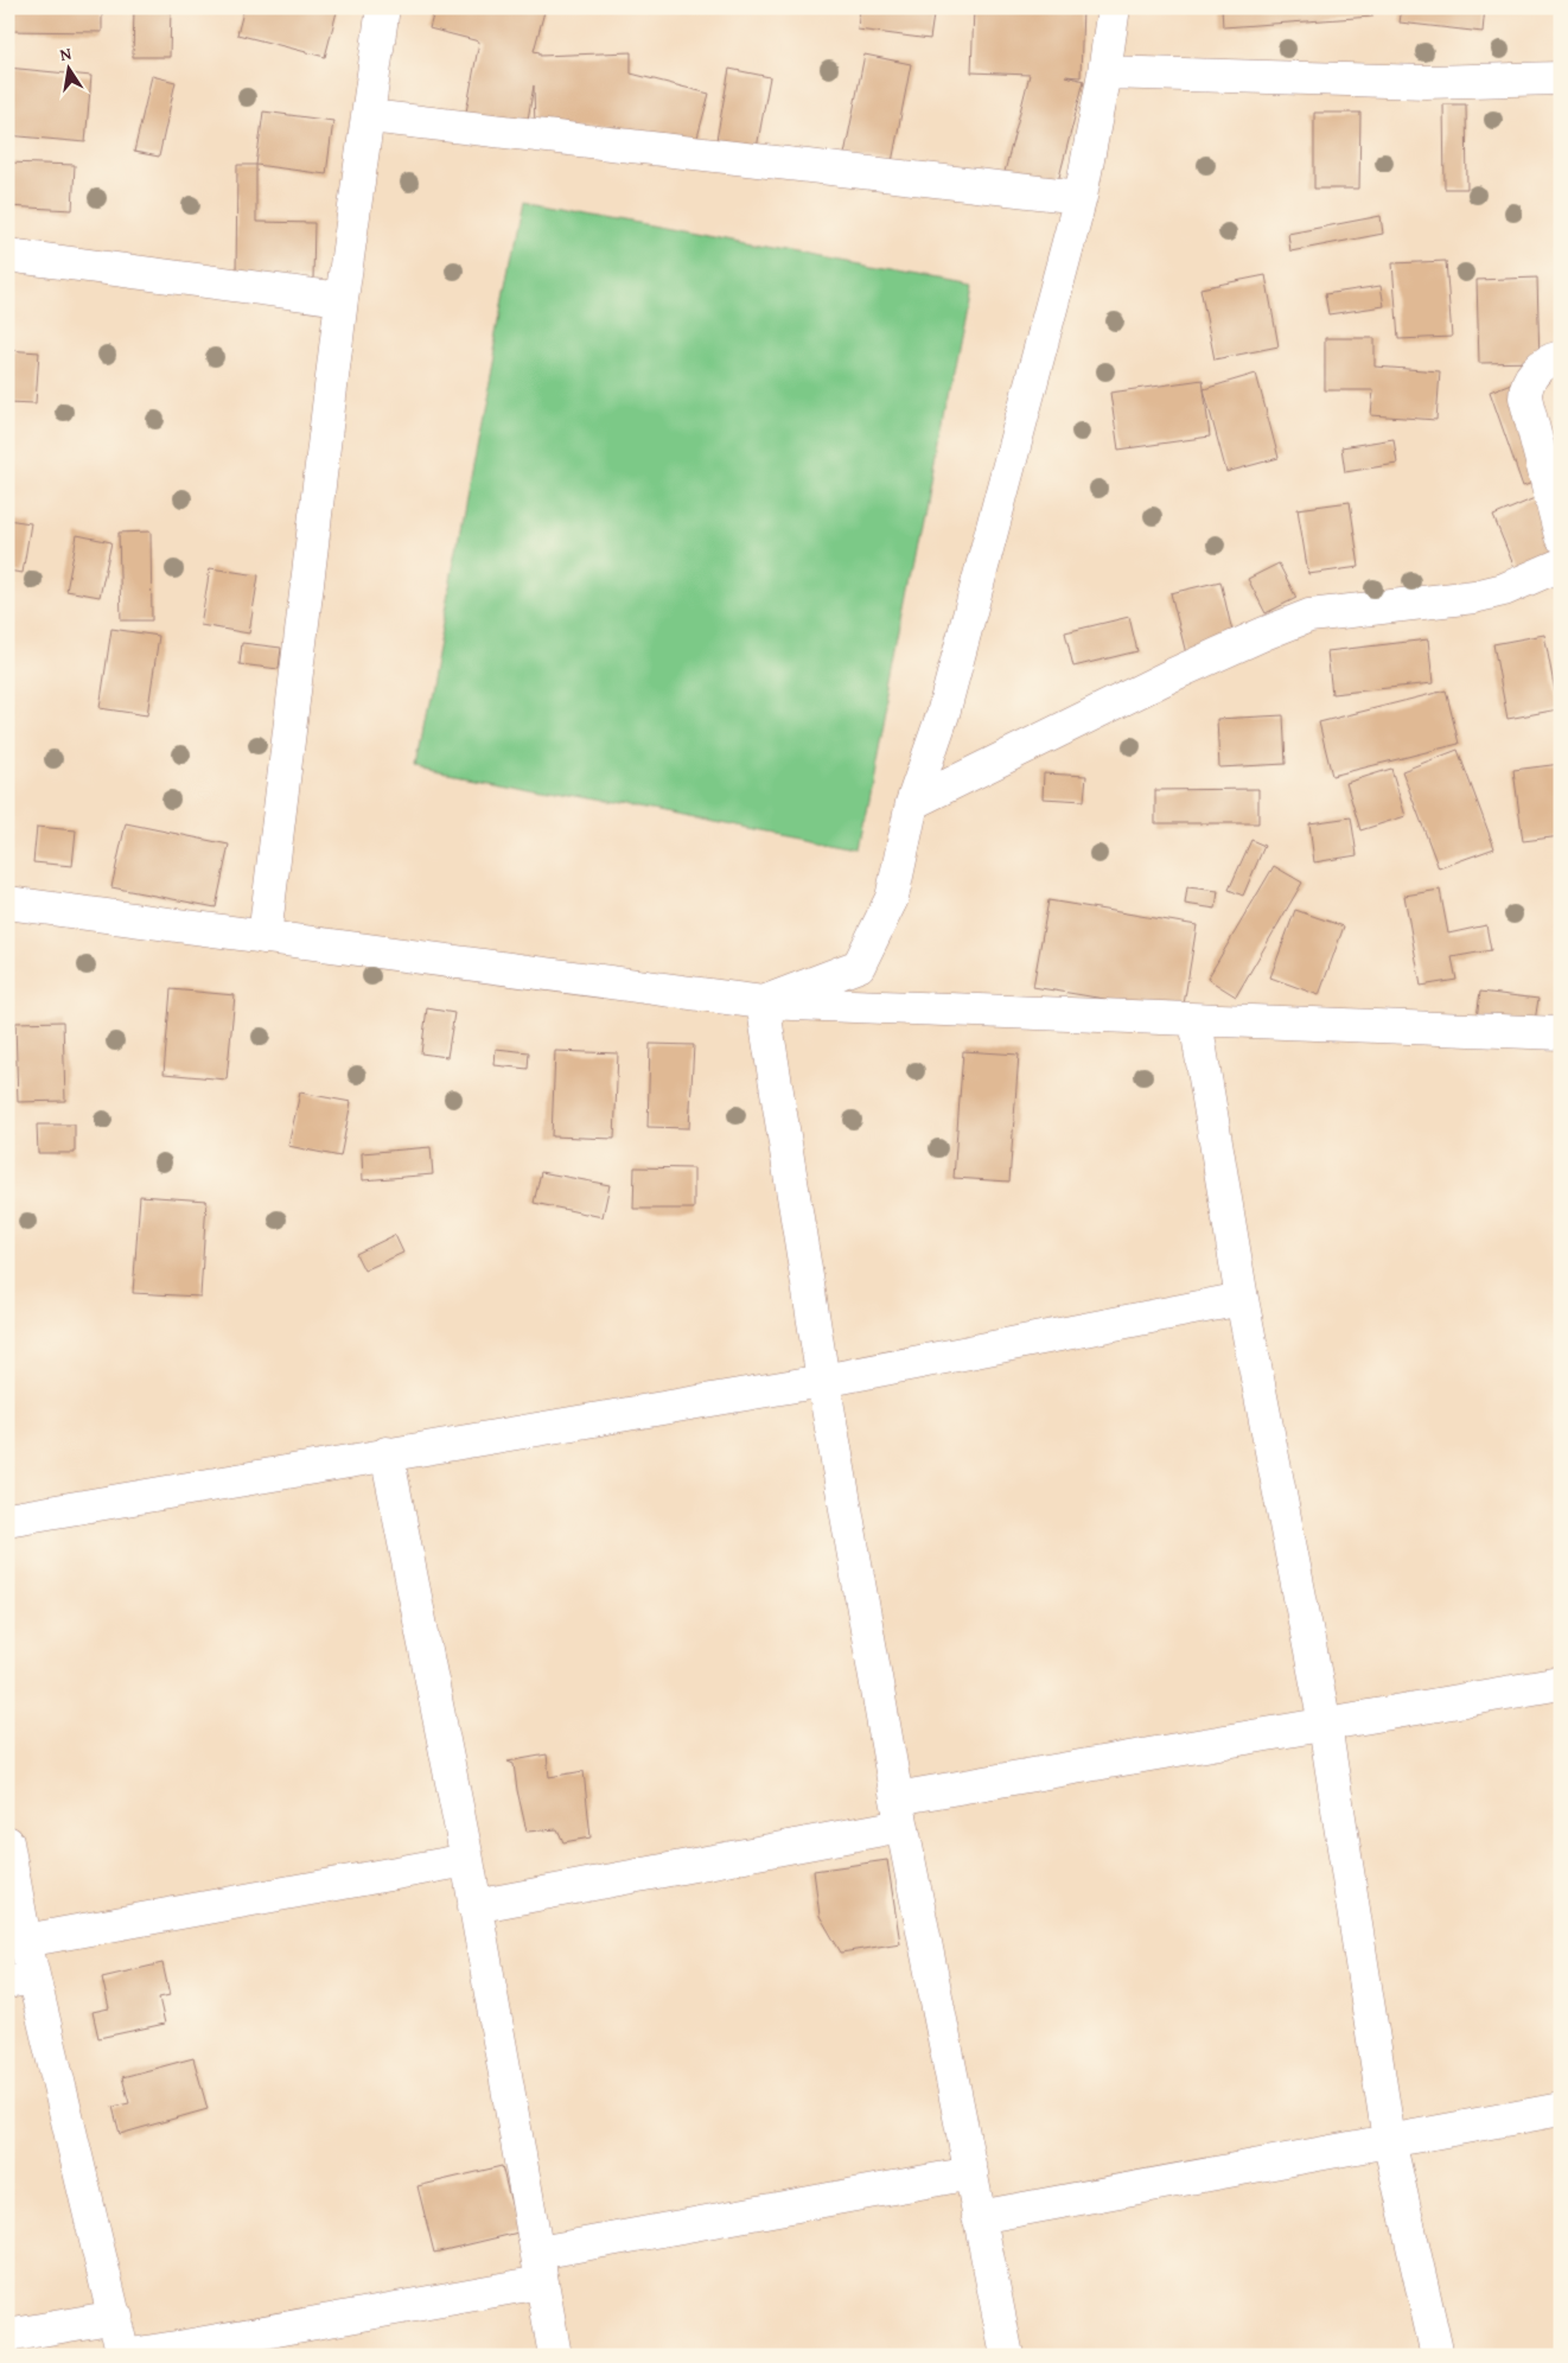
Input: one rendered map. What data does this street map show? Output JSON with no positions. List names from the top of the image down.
{
  "north": "top"
}
